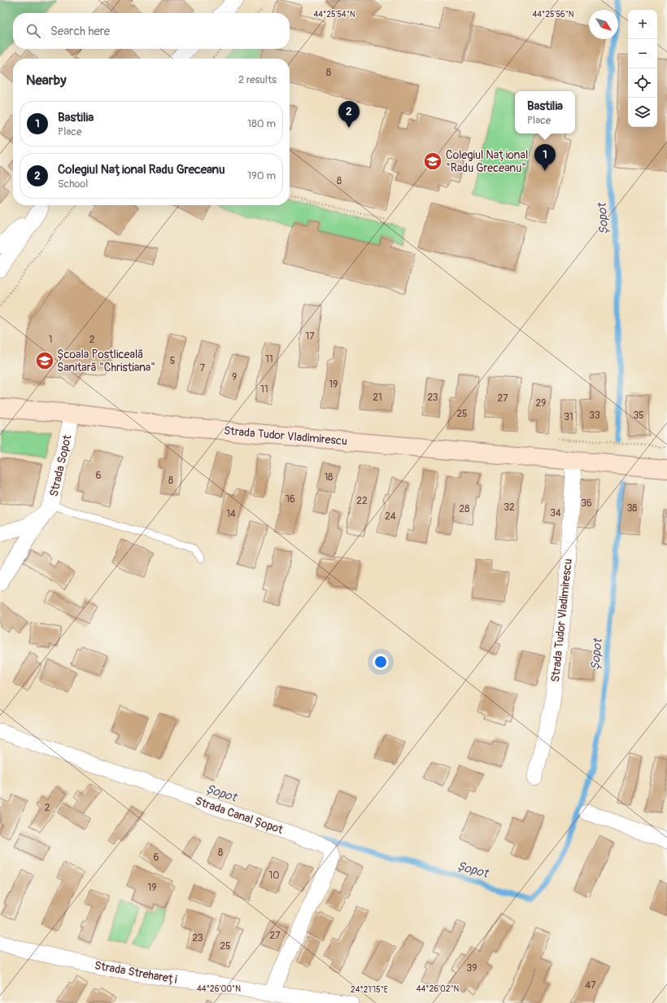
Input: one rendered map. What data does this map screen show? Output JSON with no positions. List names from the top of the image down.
{
  "streets": {
    "main road": ["Strada Tudor Vladimirescu"],
    "street": ["Strada Sopot", "Strada Canal Șopot", "Strada Strehareți"]
  },
  "crossings": [
    ["Strada Tudor Vladimirescu", "Strada Sopot"],
    ["Strada Canal Șopot", "Strada Strehareți"]
  ],
  "water": ["Șopot"],
  "places": {
    "school or university": ["Colegiul Național \"Radu Greceanu\"", "Școala Postliceală Sanitară \"Christiana\""]
  },
  "house_numbers": [
    "8",
    "8",
    "17",
    "1",
    "2",
    "11",
    "5",
    "7",
    "9",
    "19",
    "11",
    "21",
    "23",
    "27",
    "29",
    "25",
    "33",
    "35",
    "31",
    "6",
    "18",
    "8",
    "16",
    "22",
    "36",
    "32",
    "38",
    "28",
    "34",
    "14",
    "24",
    "2",
    "8",
    "6",
    "10",
    "19",
    "27",
    "23",
    "25",
    "39",
    "47"
  ],
  "north": "bottom right",
  "page": {
    "map_buttons": ["+", "−"],
    "search": "Search here",
    "heading": ["Nearby", "2 results"],
    "popup": ["Bastilia", "Place"],
    "pins": ["2", "1"],
    "list": [
      {
        "mark": "1",
        "name": "Bastilia",
        "note": "Place",
        "value": "180 m"
      },
      {
        "mark": "2",
        "name": "Colegiul Național Radu Greceanu",
        "note": "School",
        "value": "190 m"
      }
    ]
  },
  "coordinates": [
    "44°25'54\"N",
    "44°25'56\"N",
    "44°26'00\"N",
    "44°26'02\"N",
    "24°21'15\"E"
  ]
}
